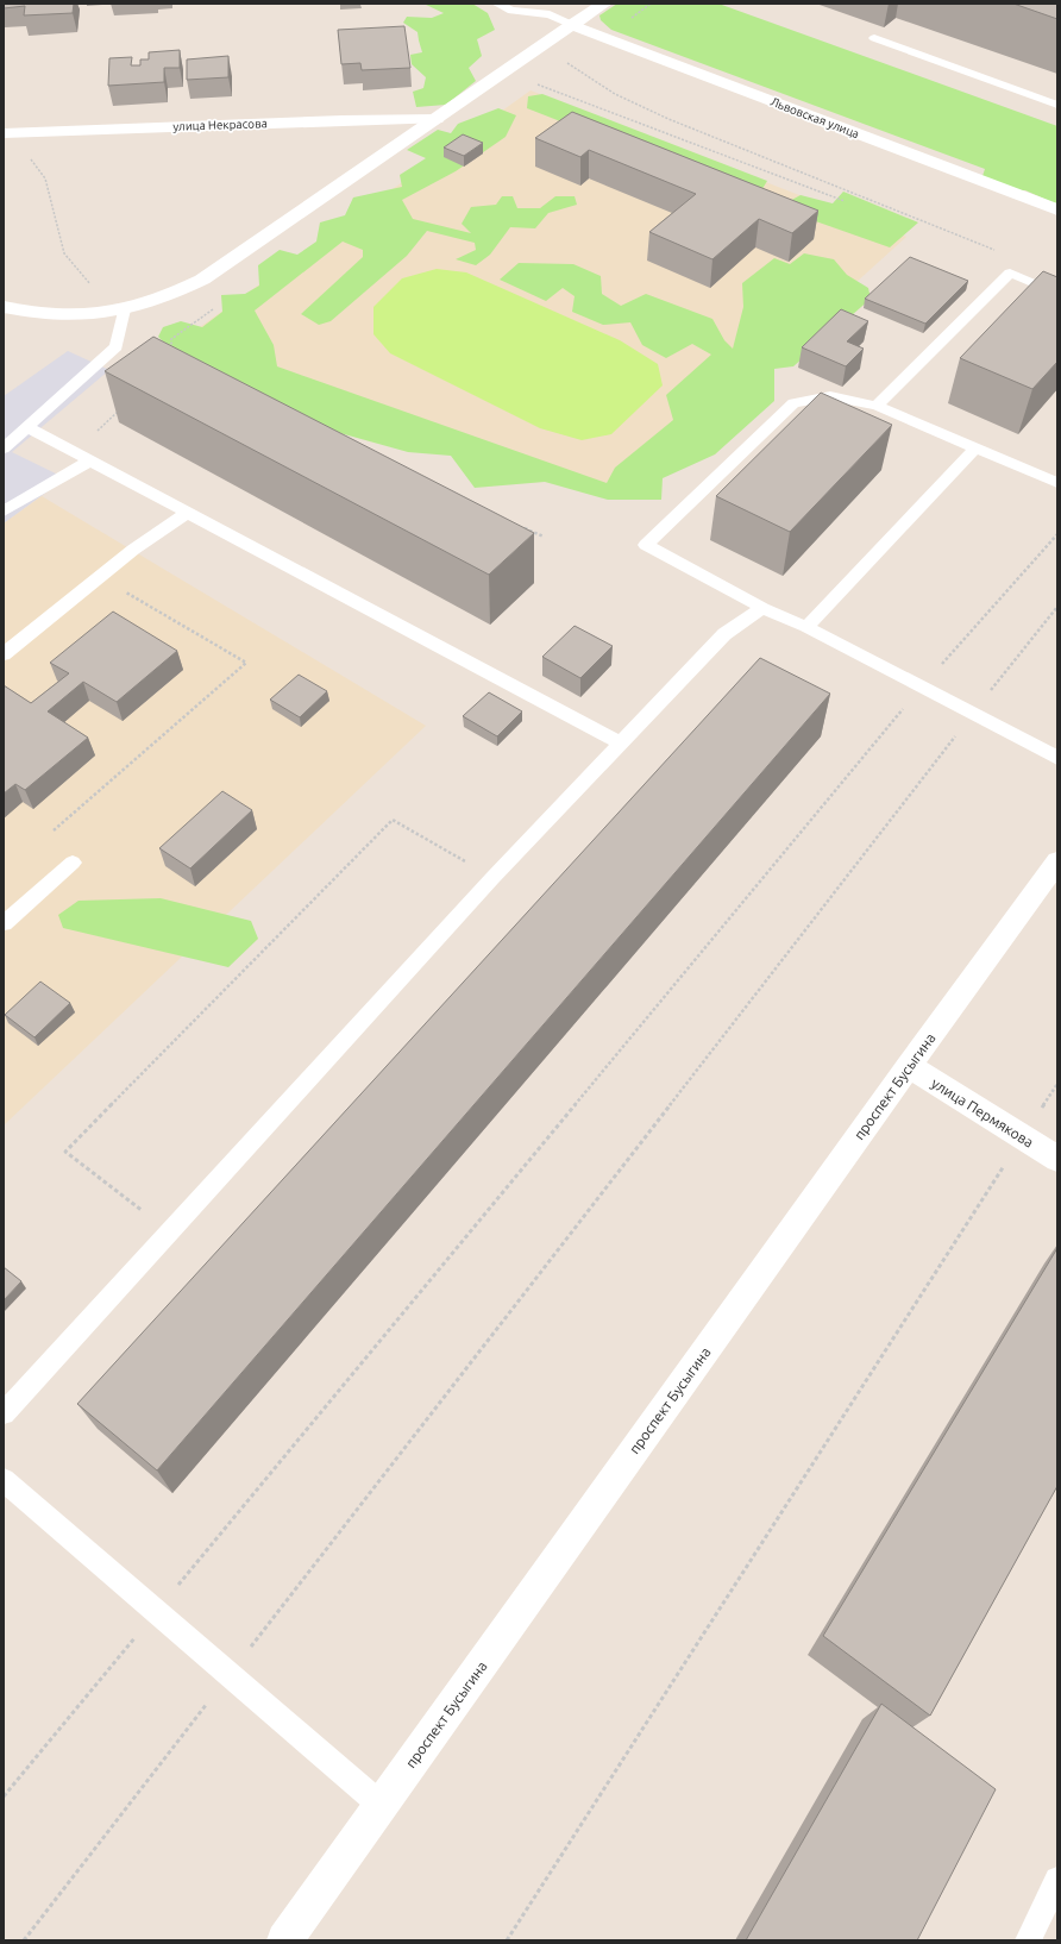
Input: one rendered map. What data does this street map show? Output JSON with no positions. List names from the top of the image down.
{
  "streets": {
    "street": [
      "Львовская улица",
      "улица Некрасова",
      "проспект Бусыгина",
      "улица Пермякова"
    ]
  },
  "crossings": [
    ["проспект Бусыгина", "улица Пермякова"]
  ]
}
